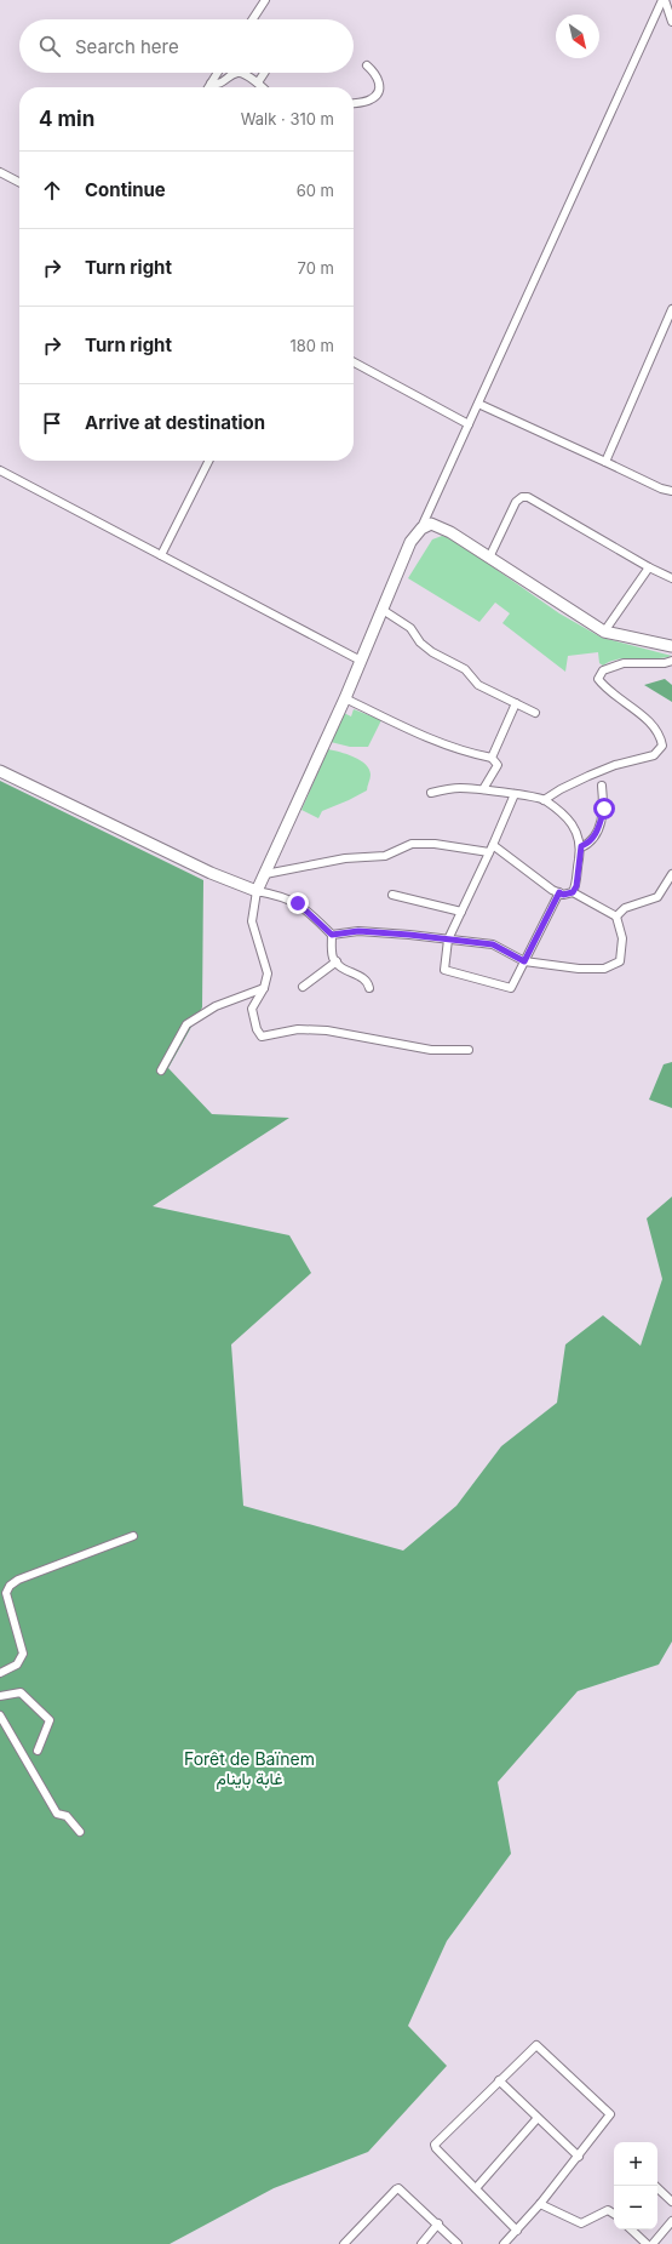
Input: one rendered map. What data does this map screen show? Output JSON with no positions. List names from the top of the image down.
{
  "parks": ["Forêt de Baïnem غابة باينام"],
  "north": "bottom right",
  "page": {
    "search": "Search here",
    "heading": ["4 min", "Walk · 310 m"],
    "list": [
      ["Continue", "60 m"],
      ["Turn right", "70 m"],
      ["Turn right", "180 m"],
      "Arrive at destination"
    ],
    "map_buttons": ["+", "−"]
  }
}
